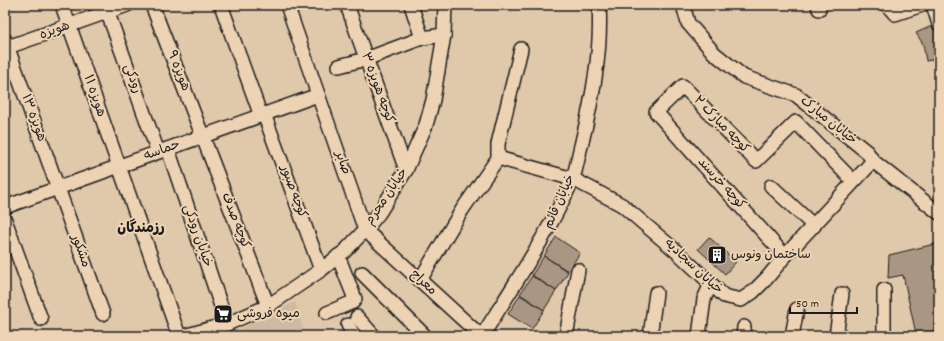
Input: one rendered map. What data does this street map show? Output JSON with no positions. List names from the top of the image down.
{
  "streets": {
    "street": [
      "هویزه",
      "هویزه ۹",
      "رودکی",
      "کوچه هویزه ۳",
      "هویزه ۱۱",
      "هویزه ۱۳",
      "خیابان مبارک",
      "کوچه مبارک ۲",
      "حماسه",
      "صابر",
      "کوچه خرسند",
      "کوچه صبور",
      "خیابان محرم",
      "خیابان قائم",
      "کوچه صدف",
      "خیابان رودکی",
      "مشکور",
      "خیابان سجادیه",
      "معراج"
    ]
  },
  "crossings": [
    ["هویزه", "رودکی"],
    ["هویزه", "هویزه ۱۱"],
    ["هویزه", "هویزه ۱۳"],
    ["هویزه ۹", "حماسه"],
    ["هویزه ۹", "کوچه صدف"],
    ["رودکی", "حماسه"],
    ["رودکی", "خیابان رودکی"],
    ["کوچه هویزه ۳", "خیابان محرم"],
    ["هویزه ۱۱", "حماسه"],
    ["هویزه ۱۳", "حماسه"],
    ["هویزه ۱۳", "مشکور"],
    ["خیابان مبارک", "خیابان سجادیه"],
    ["کوچه مبارک ۲", "کوچه خرسند"],
    ["کوچه مبارک ۲", "خیابان سجادیه"],
    ["حماسه", "صابر"],
    ["حماسه", "کوچه صبور"],
    ["حماسه", "کوچه صدف"],
    ["حماسه", "خیابان رودکی"],
    ["حماسه", "مشکور"],
    ["صابر", "خیابان محرم"],
    ["صابر", "معراج"],
    ["کوچه خرسند", "خیابان سجادیه"],
    ["کوچه صبور", "خیابان محرم"],
    ["خیابان محرم", "کوچه صدف"],
    ["خیابان محرم", "خیابان رودکی"],
    ["خیابان محرم", "معراج"],
    ["خیابان قائم", "خیابان سجادیه"],
    ["خیابان قائم", "معراج"]
  ],
  "districts": ["رزمندگان"],
  "places": {
    "building": ["ساختمان ونوس"],
    "supermarket": ["میوه فروشی"]
  },
  "scale_bar": "50 m"
}
